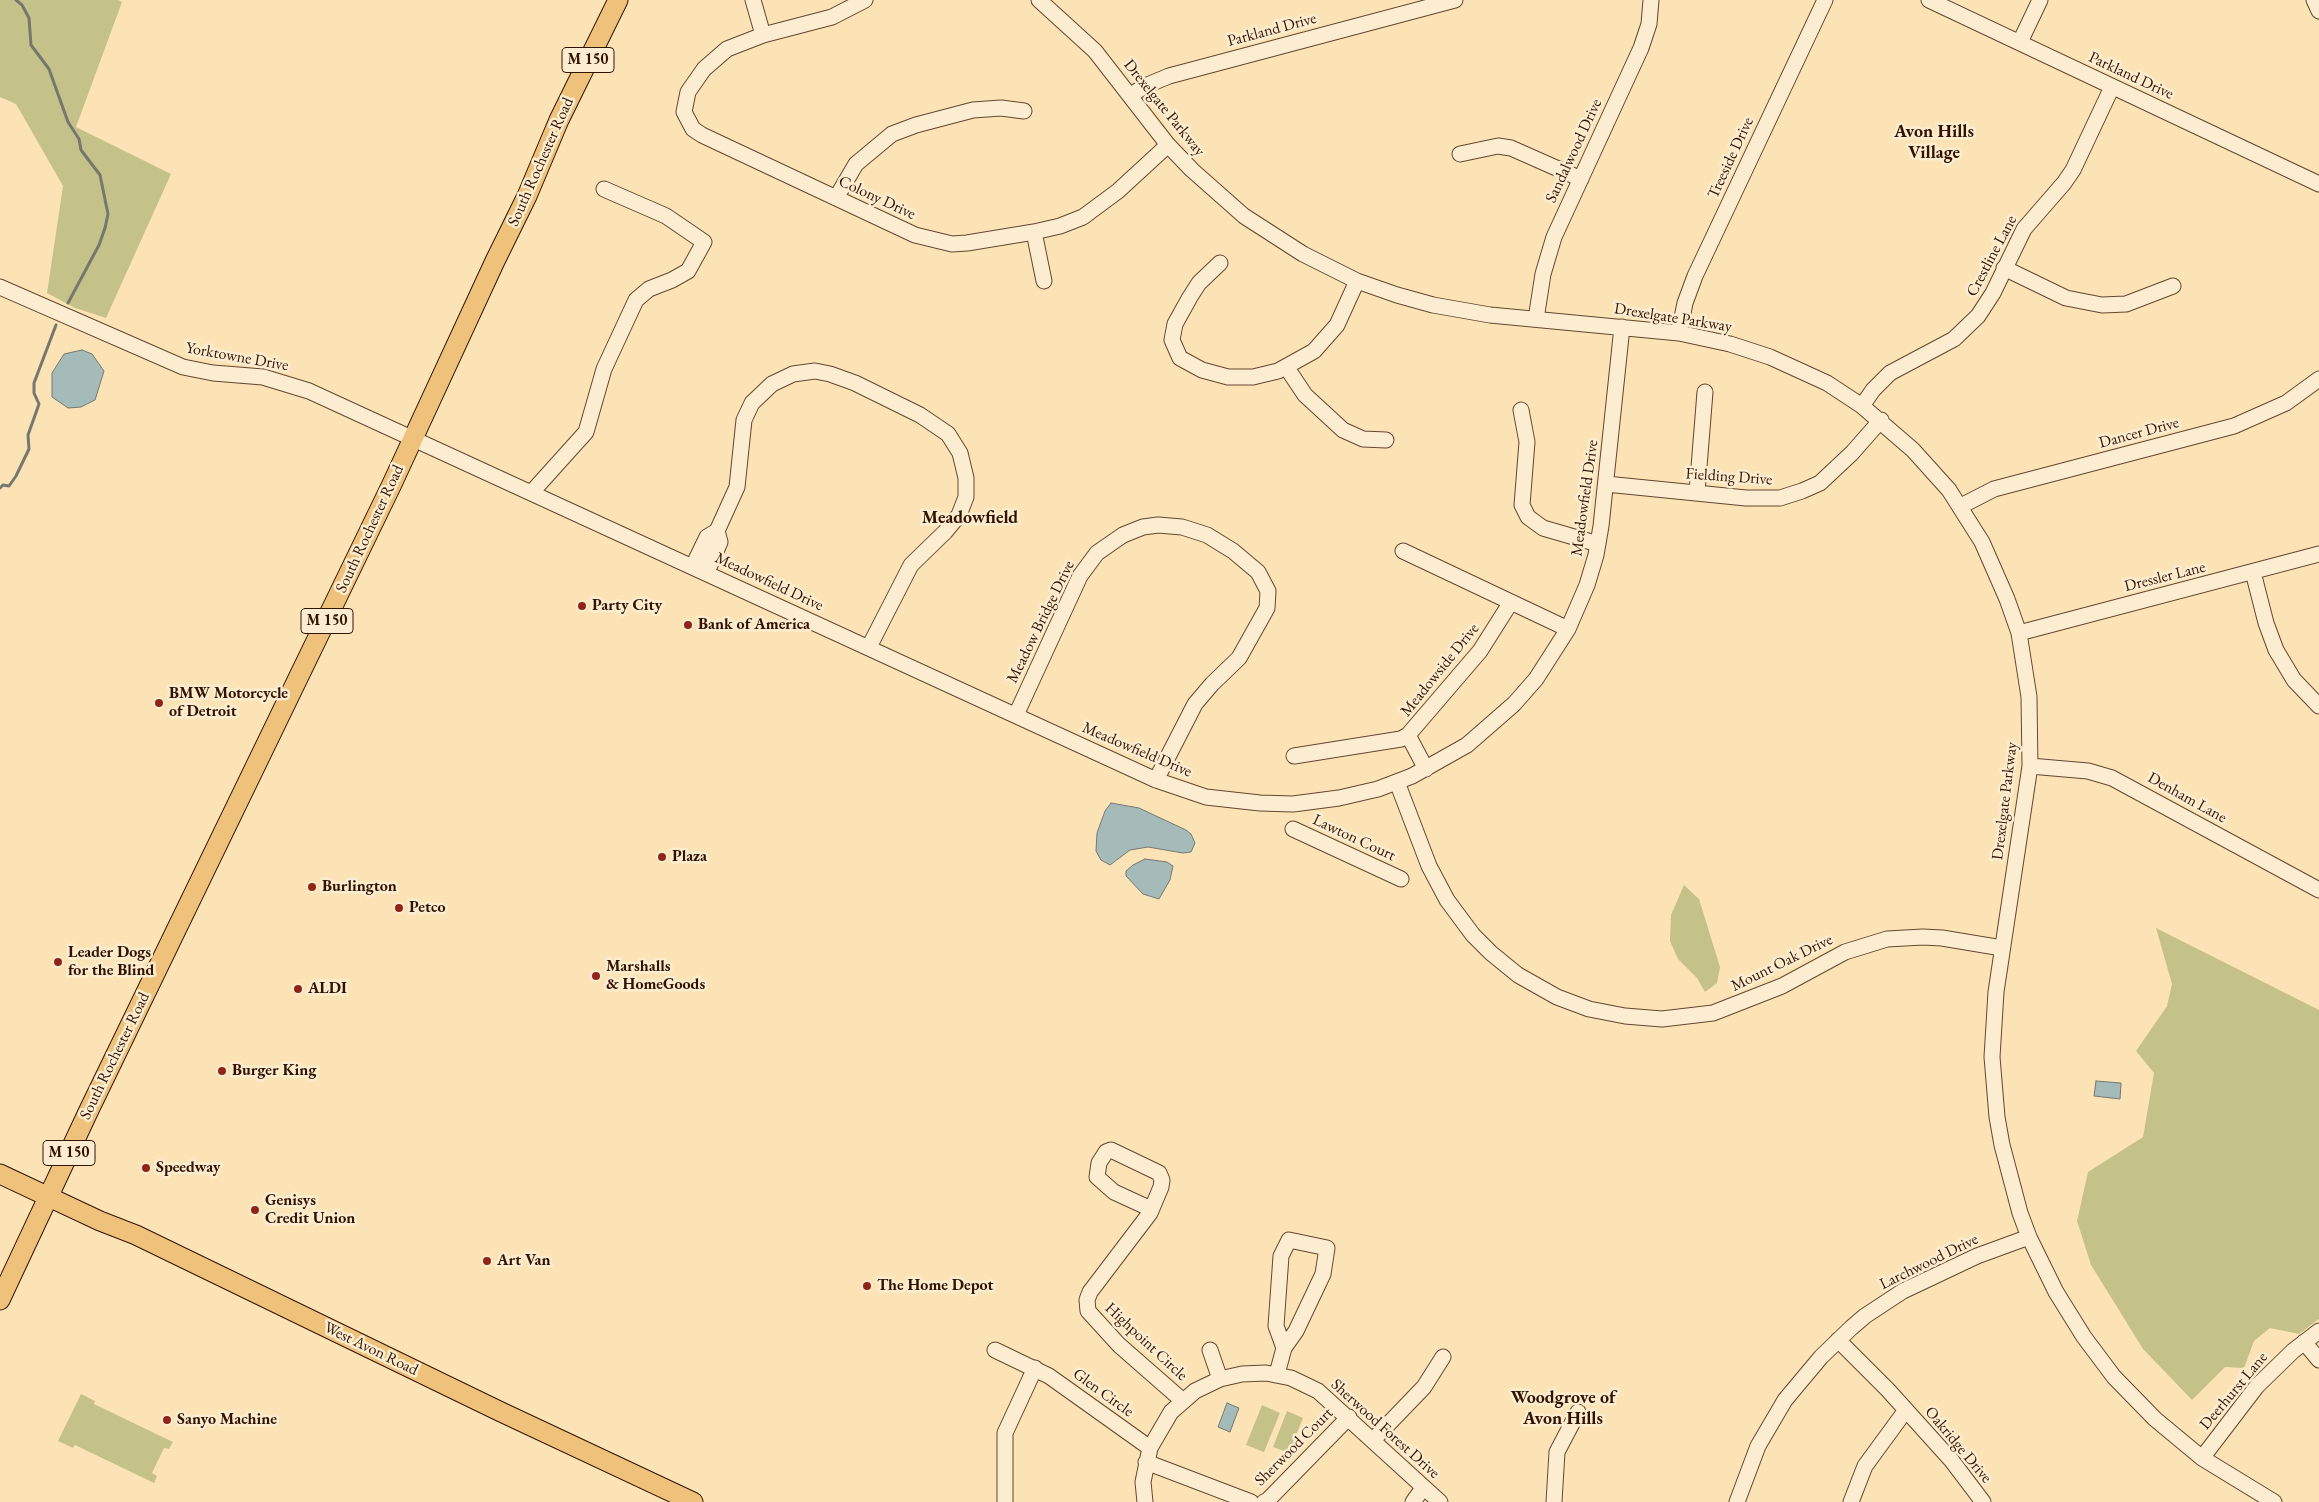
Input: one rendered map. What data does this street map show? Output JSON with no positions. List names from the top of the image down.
{
  "streets": {
    "main road": ["M 150", "South Rochester Road", "West Avon Road"],
    "street": [
      "Parkland Drive",
      "Drexelgate Parkway",
      "Sandalwood Drive",
      "Treeside Drive",
      "Colony Drive",
      "Crestline Lane",
      "Yorktowne Drive",
      "Dancer Drive",
      "Fielding Drive",
      "Meadowfield Drive",
      "Dressler Lane",
      "Meadow Bridge Drive",
      "Meadowside Drive",
      "Denham Lane",
      "Lawton Court",
      "Mount Oak Drive",
      "Larchwood Drive",
      "Highpoint Circle",
      "Deerhurst Lane",
      "Glen Circle",
      "Sherwood Forest Drive",
      "Oakridge Drive",
      "Sherwood Court"
    ]
  },
  "crossings": [
    ["Parkland Drive", "Drexelgate Parkway"],
    ["Parkland Drive", "Crestline Lane"],
    ["Drexelgate Parkway", "Sandalwood Drive"],
    ["Drexelgate Parkway", "Treeside Drive"],
    ["Drexelgate Parkway", "Colony Drive"],
    ["Drexelgate Parkway", "Crestline Lane"],
    ["Drexelgate Parkway", "Dancer Drive"],
    ["Drexelgate Parkway", "Fielding Drive"],
    ["Drexelgate Parkway", "Meadowfield Drive"],
    ["Drexelgate Parkway", "Dressler Lane"],
    ["Drexelgate Parkway", "Denham Lane"],
    ["Drexelgate Parkway", "Mount Oak Drive"],
    ["Drexelgate Parkway", "Larchwood Drive"],
    ["Drexelgate Parkway", "Deerhurst Lane"],
    ["South Rochester Road", "Yorktowne Drive"],
    ["South Rochester Road", "Meadowfield Drive"],
    ["South Rochester Road", "West Avon Road"],
    ["Yorktowne Drive", "Meadowfield Drive"],
    ["Fielding Drive", "Meadowfield Drive"],
    ["Meadowfield Drive", "Meadow Bridge Drive"],
    ["Meadowfield Drive", "Mount Oak Drive"],
    ["Larchwood Drive", "Oakridge Drive"],
    ["Highpoint Circle", "Sherwood Forest Drive"],
    ["Glen Circle", "Sherwood Forest Drive"],
    ["Glen Circle", "Sherwood Court"],
    ["Sherwood Forest Drive", "Sherwood Court"]
  ],
  "districts": ["Avon Hills Village", "Meadowfield", "Woodgrove of Avon Hills"],
  "places": [
    "Party City",
    "Bank of America",
    "BMW Motorcycle of Detroit",
    "Plaza",
    "Burlington",
    "Petco",
    "Leader Dogs for the Blind",
    "Marshalls & HomeGoods",
    "ALDI",
    "Burger King",
    "Speedway",
    "Genisys Credit Union",
    "Art Van",
    "The Home Depot",
    "Sanyo Machine"
  ]
}
